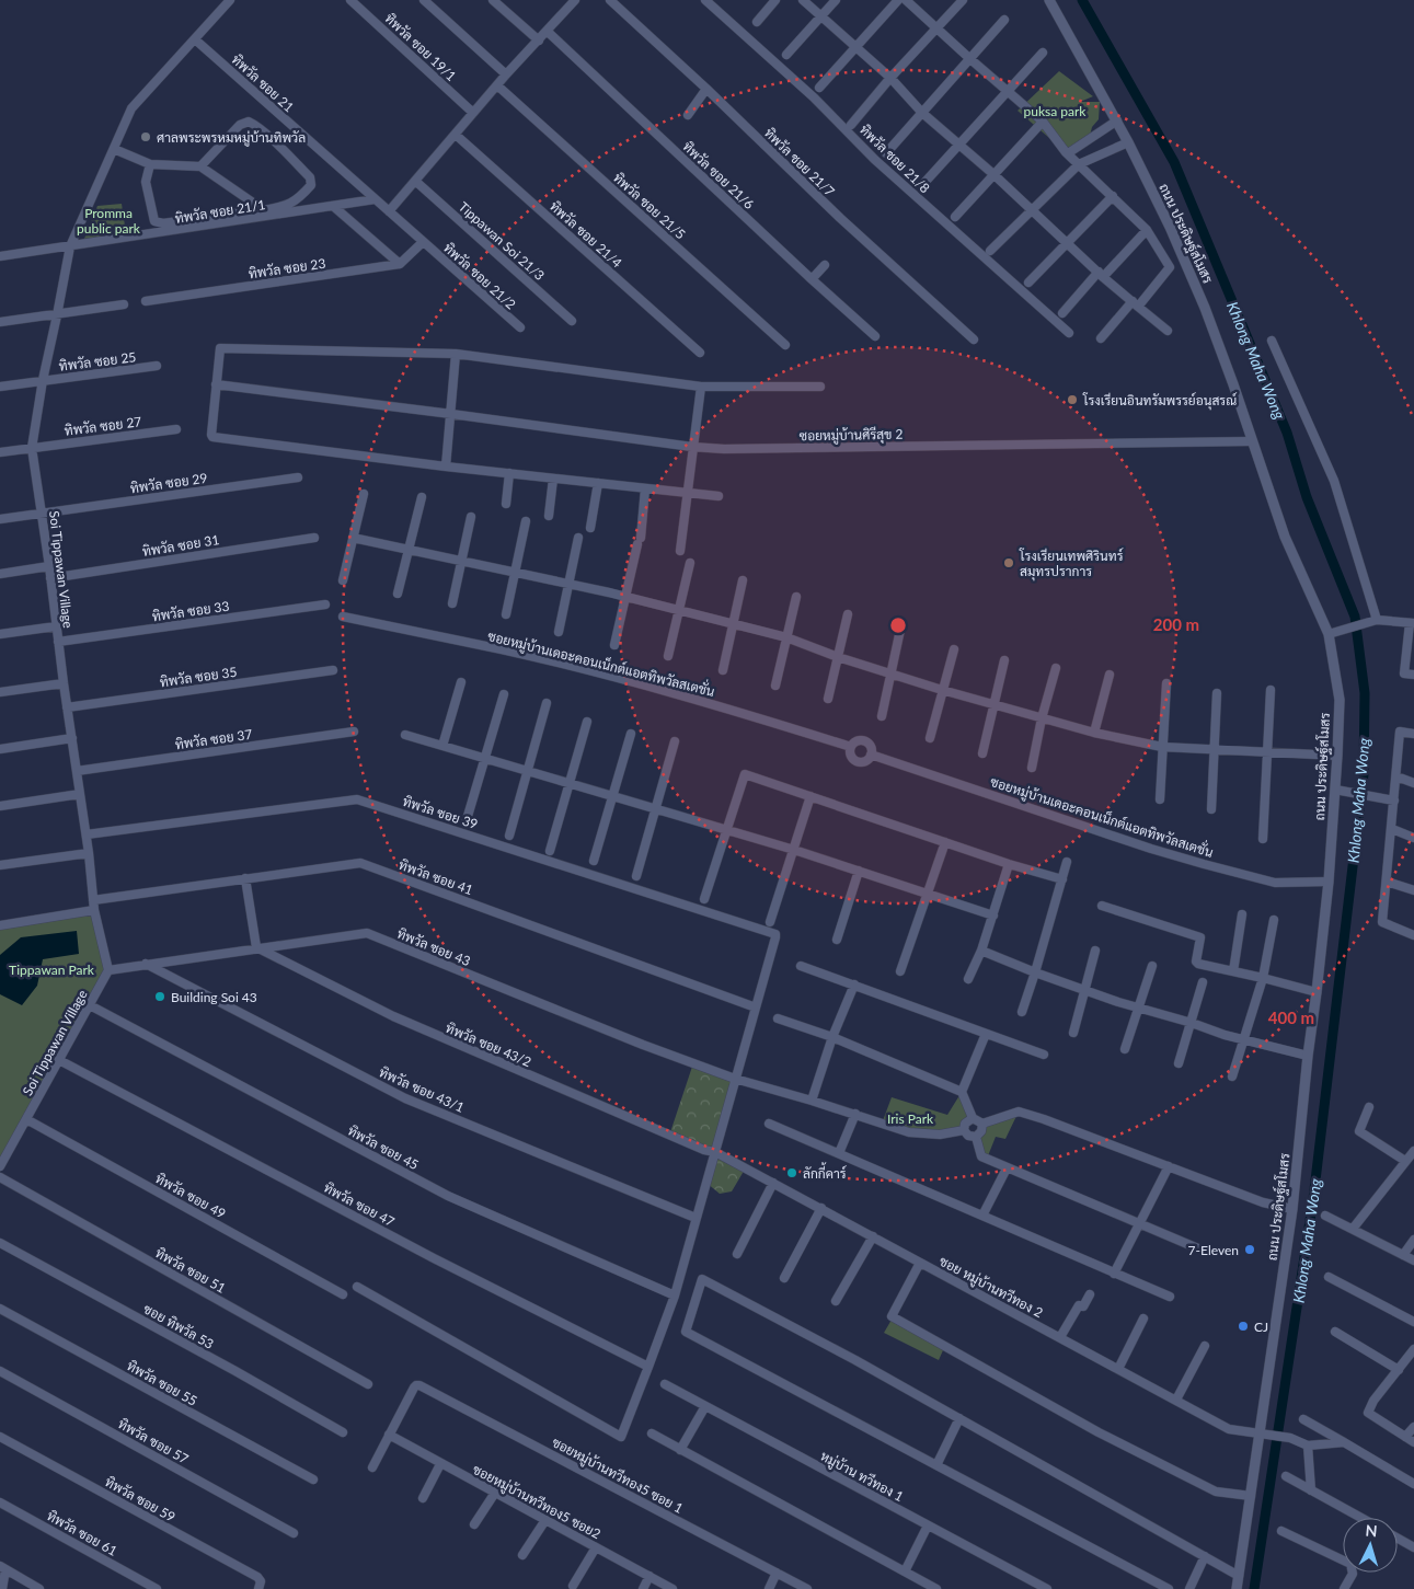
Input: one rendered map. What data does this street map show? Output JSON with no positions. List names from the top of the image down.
{
  "streets": {
    "street": [
      "ทิพวัล ซอย 19/1",
      "ทิพวัล ซอย 21",
      "ทิพวัล ซอย 21/8",
      "ทิพวัล ซอย 21/7",
      "ทิพวัล ซอย 21/6",
      "ทิพวัล ซอย 21/5",
      "ทิพวัล ซอย 21/1",
      "ถนน ประดิษฐ์สโมสร",
      "ทิพวัล ซอย 21/4",
      "Tippawan Soi 21/3",
      "ทิพวัล ซอย 23",
      "ทิพวัล ซอย 21/2",
      "ทิพวัล ซอย 25",
      "ทิพวัล ซอย 27",
      "ซอยหมู่บ้านศิรีสุข 2",
      "ทิพวัล ซอย 29",
      "ทิพวัล ซอย 31",
      "Soi Tippawan Village",
      "ทิพวัล ซอย 33",
      "ซอยหมู่บ้านเดอะคอนเน็กต์แอตทิพวัลสเตชั่น",
      "ทิพวัล ซอย 35",
      "ทิพวัล ซอย 37",
      "ทิพวัล ซอย 39",
      "ทิพวัล ซอย 41",
      "ทิพวัล ซอย 43",
      "ทิพวัล ซอย 43/2",
      "ทิพวัล ซอย 43/1",
      "ทิพวัล ซอย 45",
      "ทิพวัล ซอย 49",
      "ทิพวัล ซอย 47",
      "ทิพวัล ซอย 51",
      "ซอย หมู่บ้านทวีทอง 2",
      "ซอย ทิพวัล 53",
      "ทิพวัล ซอย 55",
      "ทิพวัล ซอย 57",
      "ซอยหมู่บ้านทวีทอง5 ซอย 1",
      "หมู่บ้าน ทวีทอง 1",
      "ทิพวัล ซอย 59",
      "ซอยหมู่บ้านทวีทอง5 ซอย2",
      "ทิพวัล ซอย 61"
    ]
  },
  "crossings": [
    ["ทิพวัล ซอย 21", "ทิพวัล ซอย 21/1"],
    ["ทิพวัล ซอย 21", "ทิพวัล ซอย 21/2"],
    ["ทิพวัล ซอย 21", "Soi Tippawan Village"],
    ["ทิพวัล ซอย 21/1", "Soi Tippawan Village"],
    ["ถนน ประดิษฐ์สโมสร", "ซอยหมู่บ้านศิรีสุข 2"],
    ["ถนน ประดิษฐ์สโมสร", "ซอยหมู่บ้านเดอะคอนเน็กต์แอตทิพวัลสเตชั่น"],
    ["ถนน ประดิษฐ์สโมสร", "ซอย หมู่บ้านทวีทอง 2"],
    ["ทิพวัล ซอย 25", "Soi Tippawan Village"],
    ["ทิพวัล ซอย 27", "Soi Tippawan Village"],
    ["ทิพวัล ซอย 29", "Soi Tippawan Village"],
    ["ทิพวัล ซอย 31", "Soi Tippawan Village"],
    ["Soi Tippawan Village", "ทิพวัล ซอย 33"],
    ["Soi Tippawan Village", "ทิพวัล ซอย 35"],
    ["Soi Tippawan Village", "ทิพวัล ซอย 37"],
    ["Soi Tippawan Village", "ทิพวัล ซอย 39"],
    ["Soi Tippawan Village", "ทิพวัล ซอย 41"],
    ["Soi Tippawan Village", "ทิพวัล ซอย 43"],
    ["Soi Tippawan Village", "ทิพวัล ซอย 45"],
    ["Soi Tippawan Village", "ทิพวัล ซอย 49"],
    ["Soi Tippawan Village", "ทิพวัล ซอย 47"],
    ["ทิพวัล ซอย 39", "ทิพวัล ซอย 41"],
    ["ทิพวัล ซอย 43", "ทิพวัล ซอย 43/2"],
    ["ทิพวัล ซอย 43", "ทิพวัล ซอย 43/1"],
    ["ทิพวัล ซอย 43/2", "ซอย หมู่บ้านทวีทอง 2"],
    ["ซอยหมู่บ้านทวีทอง5 ซอย 1", "ซอยหมู่บ้านทวีทอง5 ซอย2"]
  ],
  "water": ["Khlong Maha Wong"],
  "parks": [
    "puksa park",
    "Promma public park",
    "Tippawan Park",
    "Iris Park"
  ],
  "places": [
    "ศาลพระพรหมหมู่บ้านทิพวัล",
    "โรงเรียนอินทรัมพรรย์อนุสรณ์",
    "โรงเรียนเทพศิรินทร์ สมุทรปราการ",
    "Building Soi 43",
    "ลักกี้คาร์",
    "7-Eleven",
    "CJ"
  ],
  "north": "top",
  "rings": ["200 m", "400 m"]
}
